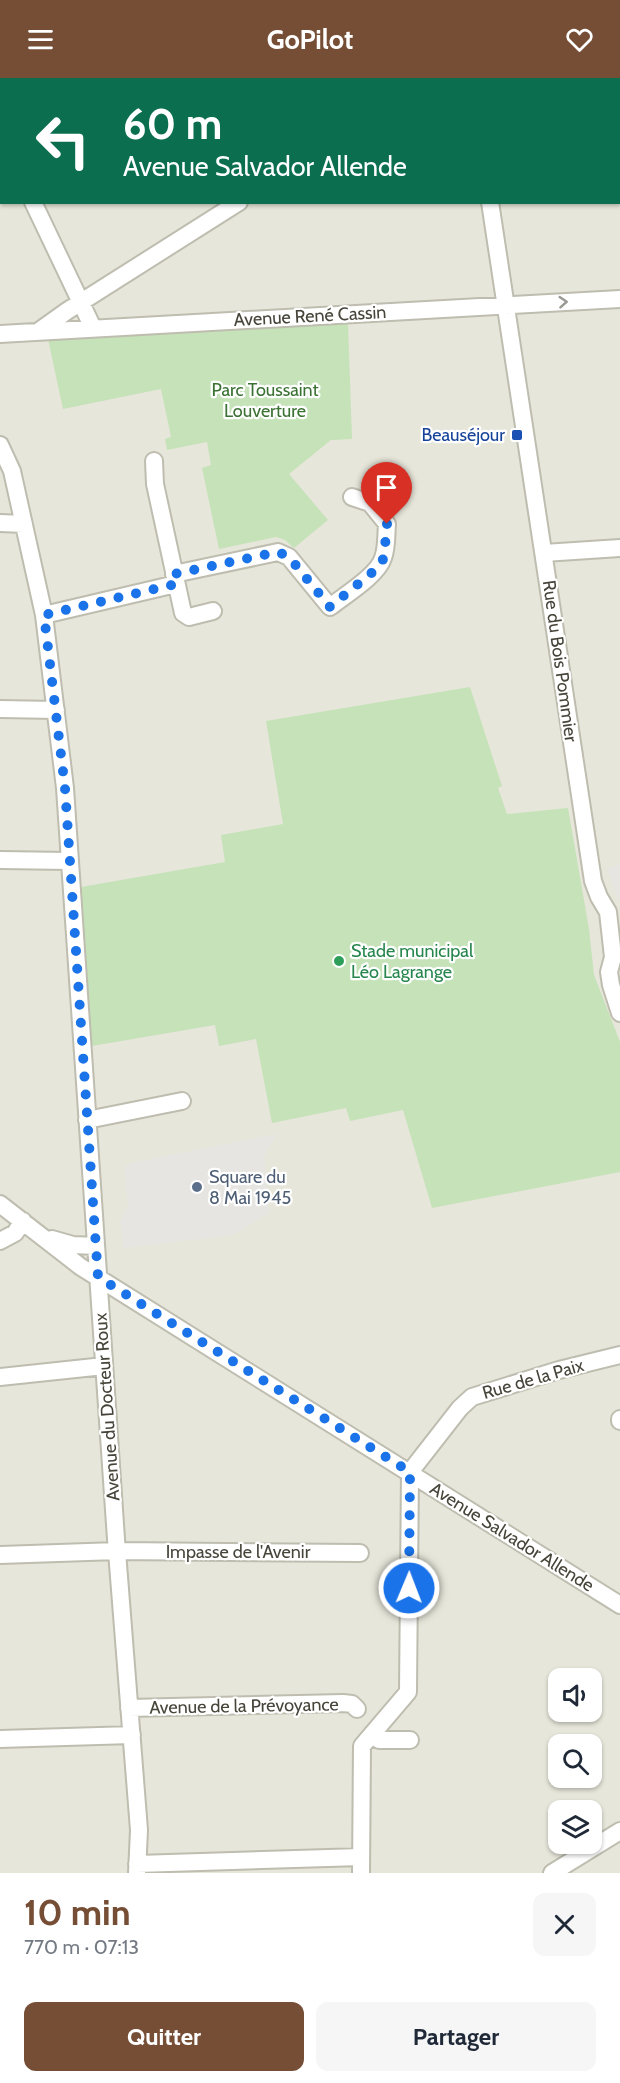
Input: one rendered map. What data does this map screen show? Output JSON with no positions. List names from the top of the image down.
{
  "streets": {
    "street": [
      "Avenue René Cassin",
      "Rue du Bois Pommier",
      "Rue de la Paix",
      "Avenue du Docteur Roux",
      "Avenue Salvador Allende",
      "Impasse de l'Avenir",
      "Avenue de la Prévoyance"
    ]
  },
  "crossings": [
    ["Avenue René Cassin", "Rue du Bois Pommier"],
    ["Rue de la Paix", "Avenue Salvador Allende"],
    ["Avenue du Docteur Roux", "Avenue Salvador Allende"],
    ["Avenue du Docteur Roux", "Impasse de l'Avenir"],
    ["Avenue du Docteur Roux", "Avenue de la Prévoyance"]
  ],
  "parks": ["Parc Toussaint Louverture"],
  "places": {
    "transit": ["Beauséjour"],
    "other": ["Stade municipal Léo Lagrange", "Square du 8 Mai 1945"]
  },
  "page": {
    "header": "GoPilot",
    "turn": ["60 m", "Avenue Salvador Allende"],
    "heading": ["10 min", "770 m · 07:13"],
    "buttons": ["Quitter", "Partager"]
  }
}
